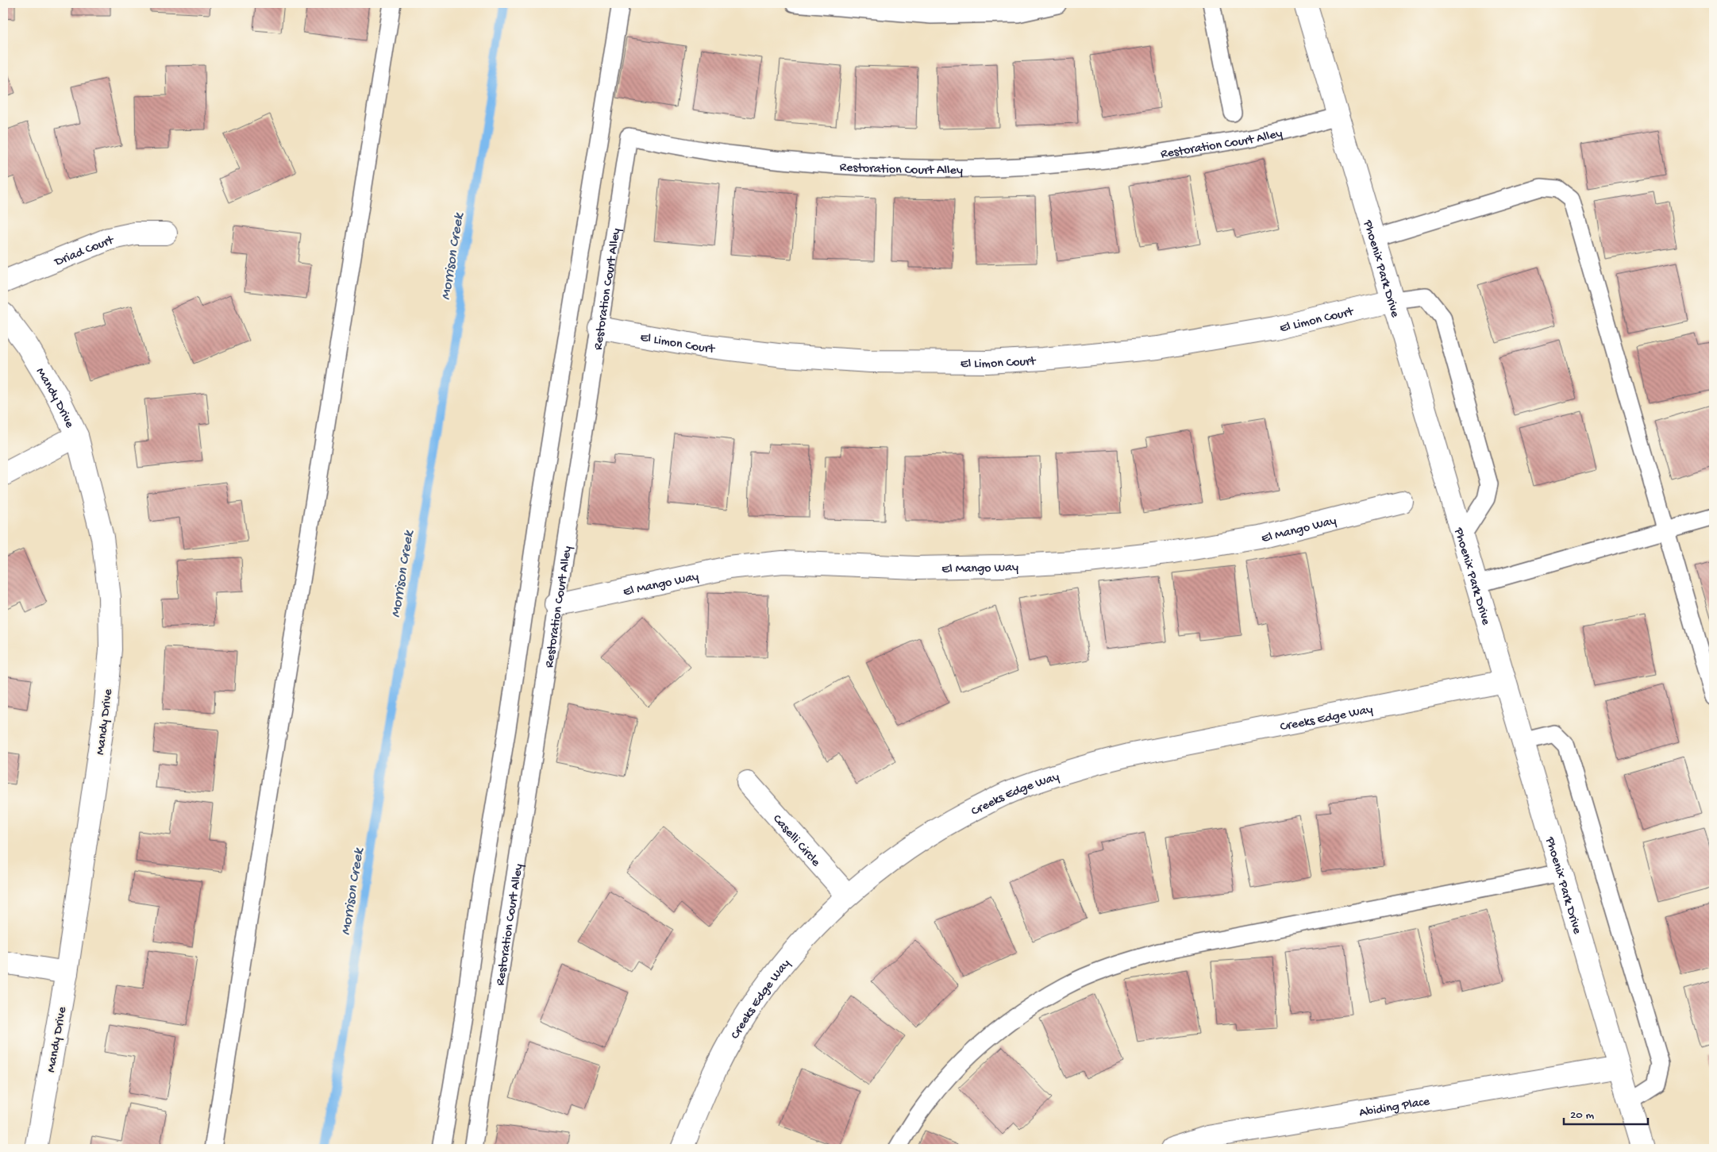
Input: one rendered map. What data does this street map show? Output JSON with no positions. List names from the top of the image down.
{
  "streets": {
    "street": [
      "Driad Court",
      "Phoenix Park Drive",
      "El Limon Court",
      "Mandy Drive",
      "El Mango Way",
      "Creeks Edge Way",
      "Caselli Circle",
      "Abiding Place"
    ],
    "lane": ["Restoration Court Alley"]
  },
  "crossings": [
    ["Restoration Court Alley", "Phoenix Park Drive"],
    ["Restoration Court Alley", "El Limon Court"],
    ["Restoration Court Alley", "El Mango Way"],
    ["Phoenix Park Drive", "El Limon Court"],
    ["Phoenix Park Drive", "Creeks Edge Way"],
    ["Phoenix Park Drive", "Abiding Place"],
    ["Creeks Edge Way", "Caselli Circle"]
  ],
  "water": ["Morrison Creek"],
  "scale_bar": "20 m"
}
